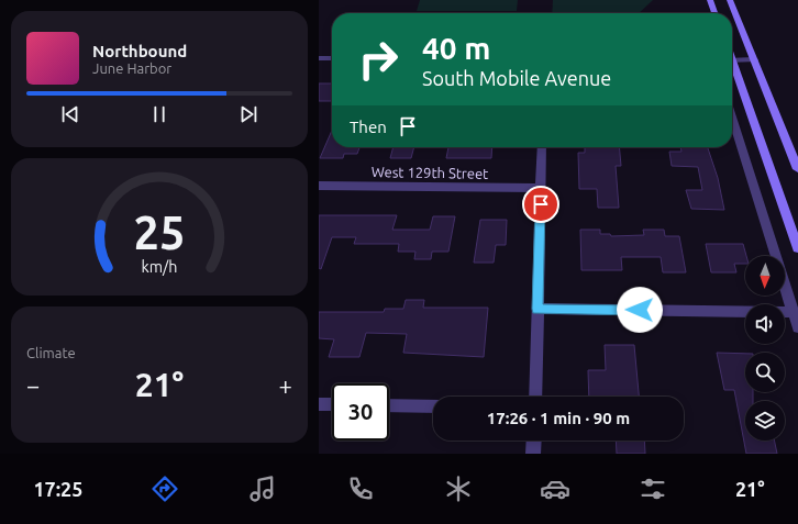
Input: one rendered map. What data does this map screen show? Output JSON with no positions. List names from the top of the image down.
{
  "streets": {
    "street": ["West 129th Street"]
  },
  "north": "bottom",
  "page": {
    "turn": ["40 m", "South Mobile Avenue"],
    "song": ["Northbound", "June Harbor"],
    "then": "Then",
    "tile": "Climate",
    "heat": ["−", "21°", "+"],
    "limit": "30",
    "trip": "17:26 · 1 min · 90 m",
    "tabs": ["17:25", "21°"],
    "gauge": ["25", "km/h"]
  }
}
